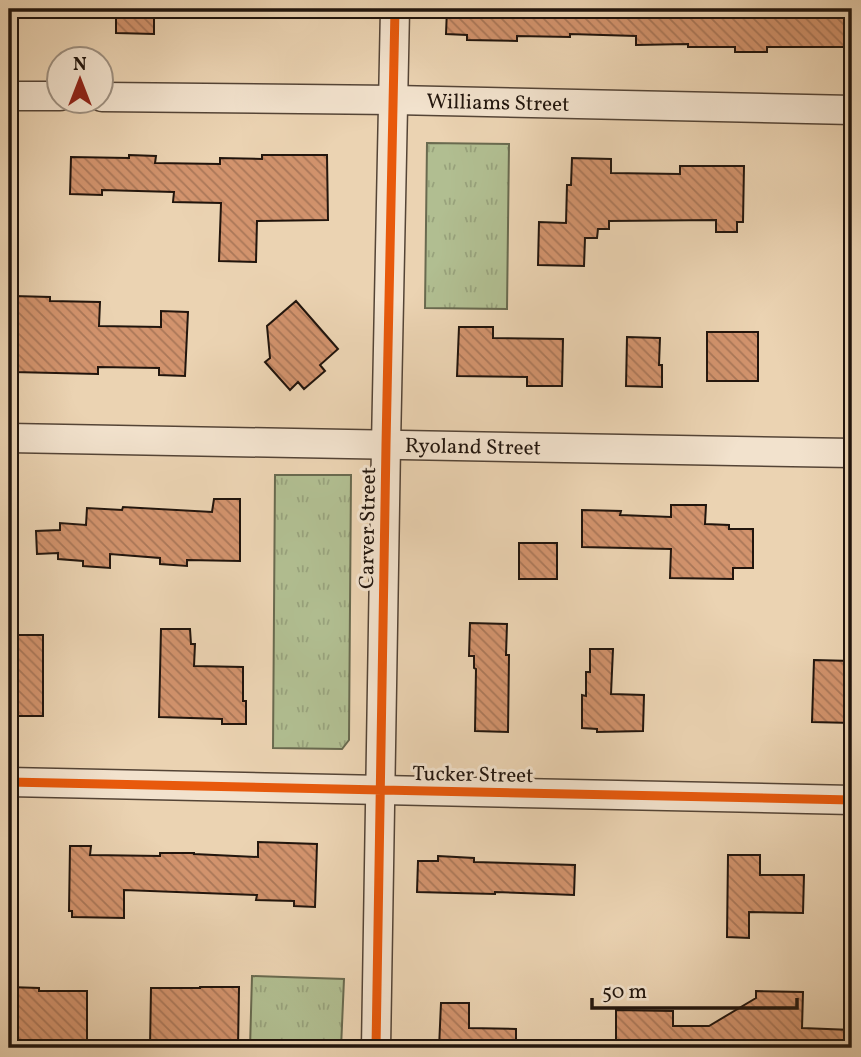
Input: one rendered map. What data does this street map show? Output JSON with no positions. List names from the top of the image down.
{
  "streets": {
    "street": [
      "Williams Street",
      "Ryoland Street",
      "Carver Street",
      "Tucker Street"
    ]
  },
  "crossings": [
    ["Williams Street", "Carver Street"],
    ["Ryoland Street", "Carver Street"],
    ["Carver Street", "Tucker Street"]
  ],
  "scale_bar": "50 m",
  "north": "top"
}
